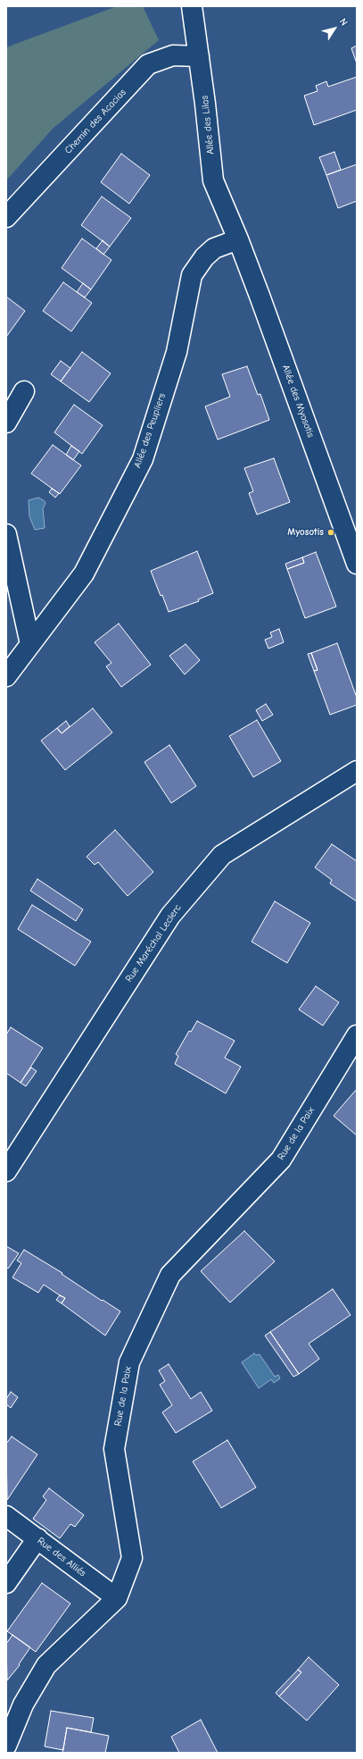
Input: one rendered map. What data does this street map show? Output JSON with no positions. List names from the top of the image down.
{
  "streets": {
    "street": [
      "Chemin des Acacias",
      "Allée des Lilas",
      "Allée des Myosotis",
      "Allée des Peupliers",
      "Rue Maréchal Leclerc",
      "Rue de la Paix",
      "Rue des Alliés"
    ]
  },
  "crossings": [
    ["Chemin des Acacias", "Allée des Lilas"],
    ["Allée des Lilas", "Allée des Myosotis"],
    ["Allée des Lilas", "Allée des Peupliers"],
    ["Allée des Myosotis", "Allée des Peupliers"],
    ["Rue de la Paix", "Rue des Alliés"]
  ],
  "places": ["Myosotis"],
  "north": "top right"
}
